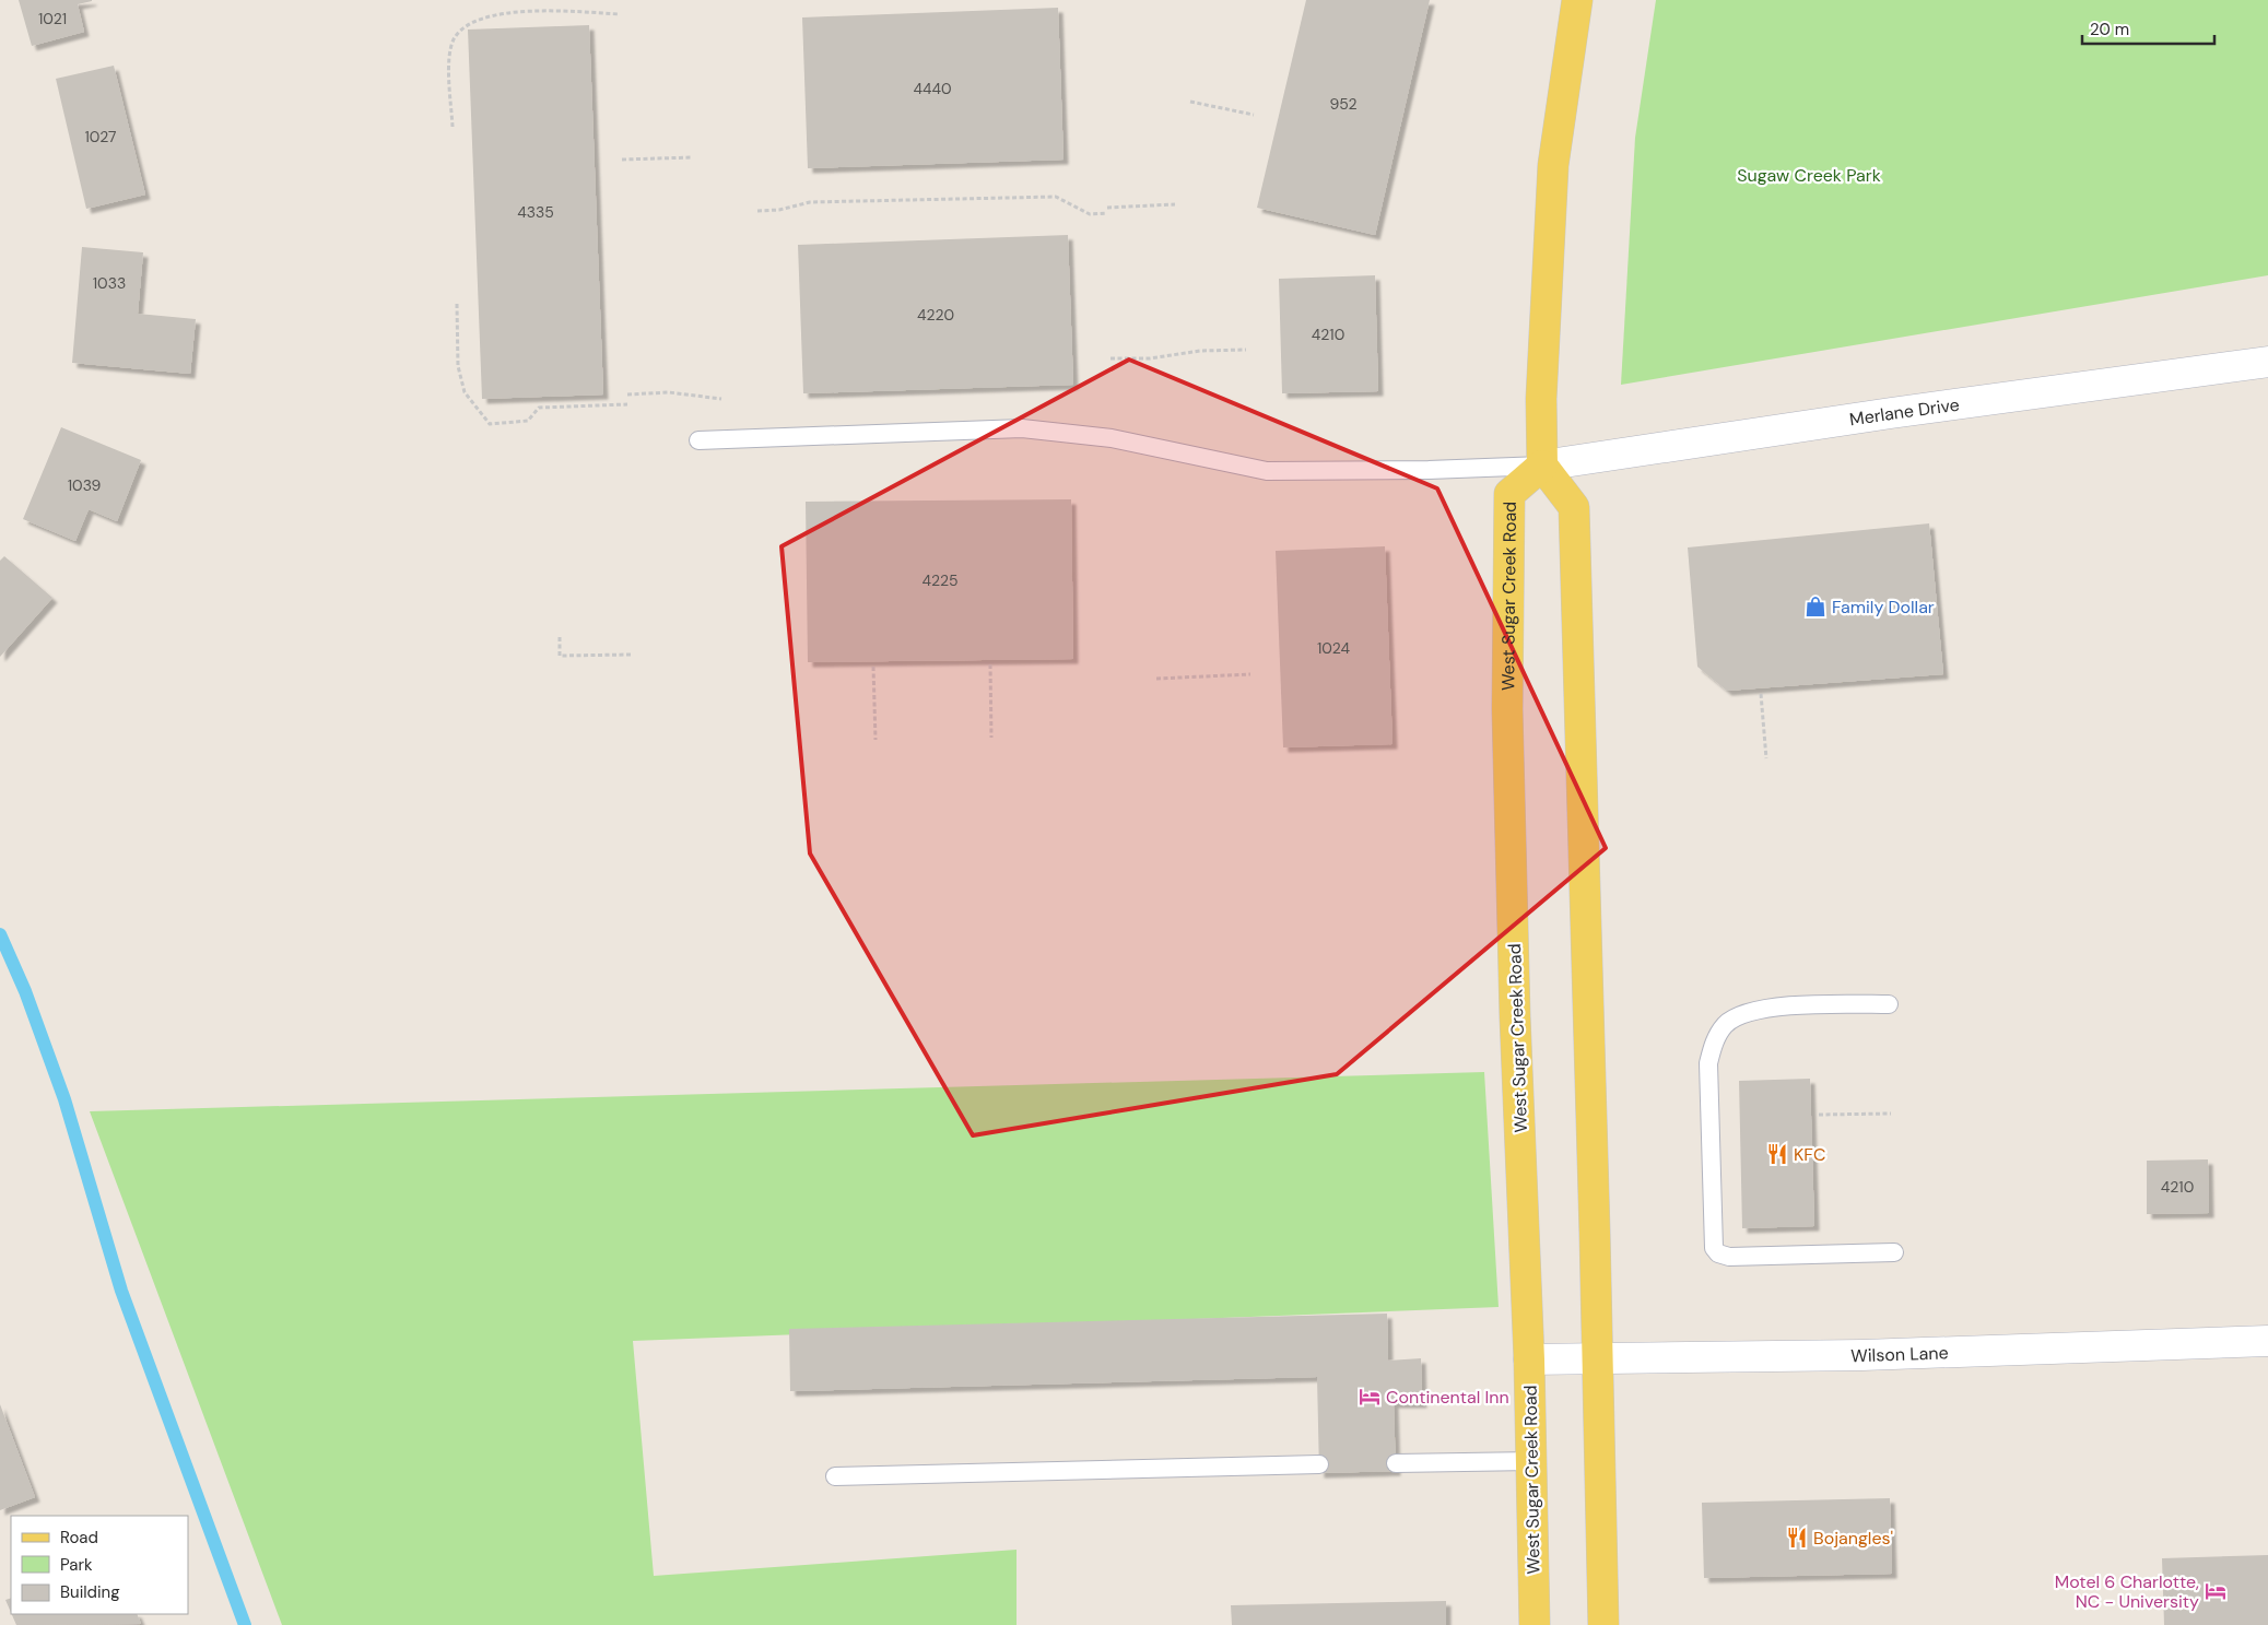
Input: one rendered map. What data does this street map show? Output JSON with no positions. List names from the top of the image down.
{
  "streets": {
    "main road": ["West Sugar Creek Road"],
    "street": ["Merlane Drive", "Wilson Lane"]
  },
  "crossings": [
    ["Merlane Drive", "West Sugar Creek Road"],
    ["West Sugar Creek Road", "Wilson Lane"]
  ],
  "parks": ["Sugaw Creek Park"],
  "places": {
    "shop": ["Family Dollar"],
    "restaurant": ["KFC", "Bojangles'"],
    "hotel": ["Continental Inn", "Motel 6 Charlotte, NC - University"]
  },
  "house_numbers": [
    "1021",
    "4440",
    "952",
    "1027",
    "4335",
    "1033",
    "4220",
    "4210",
    "1039",
    "4225",
    "1024",
    "4210"
  ],
  "legend": ["Road", "Park", "Building"],
  "scale_bar": "20 m"
}
